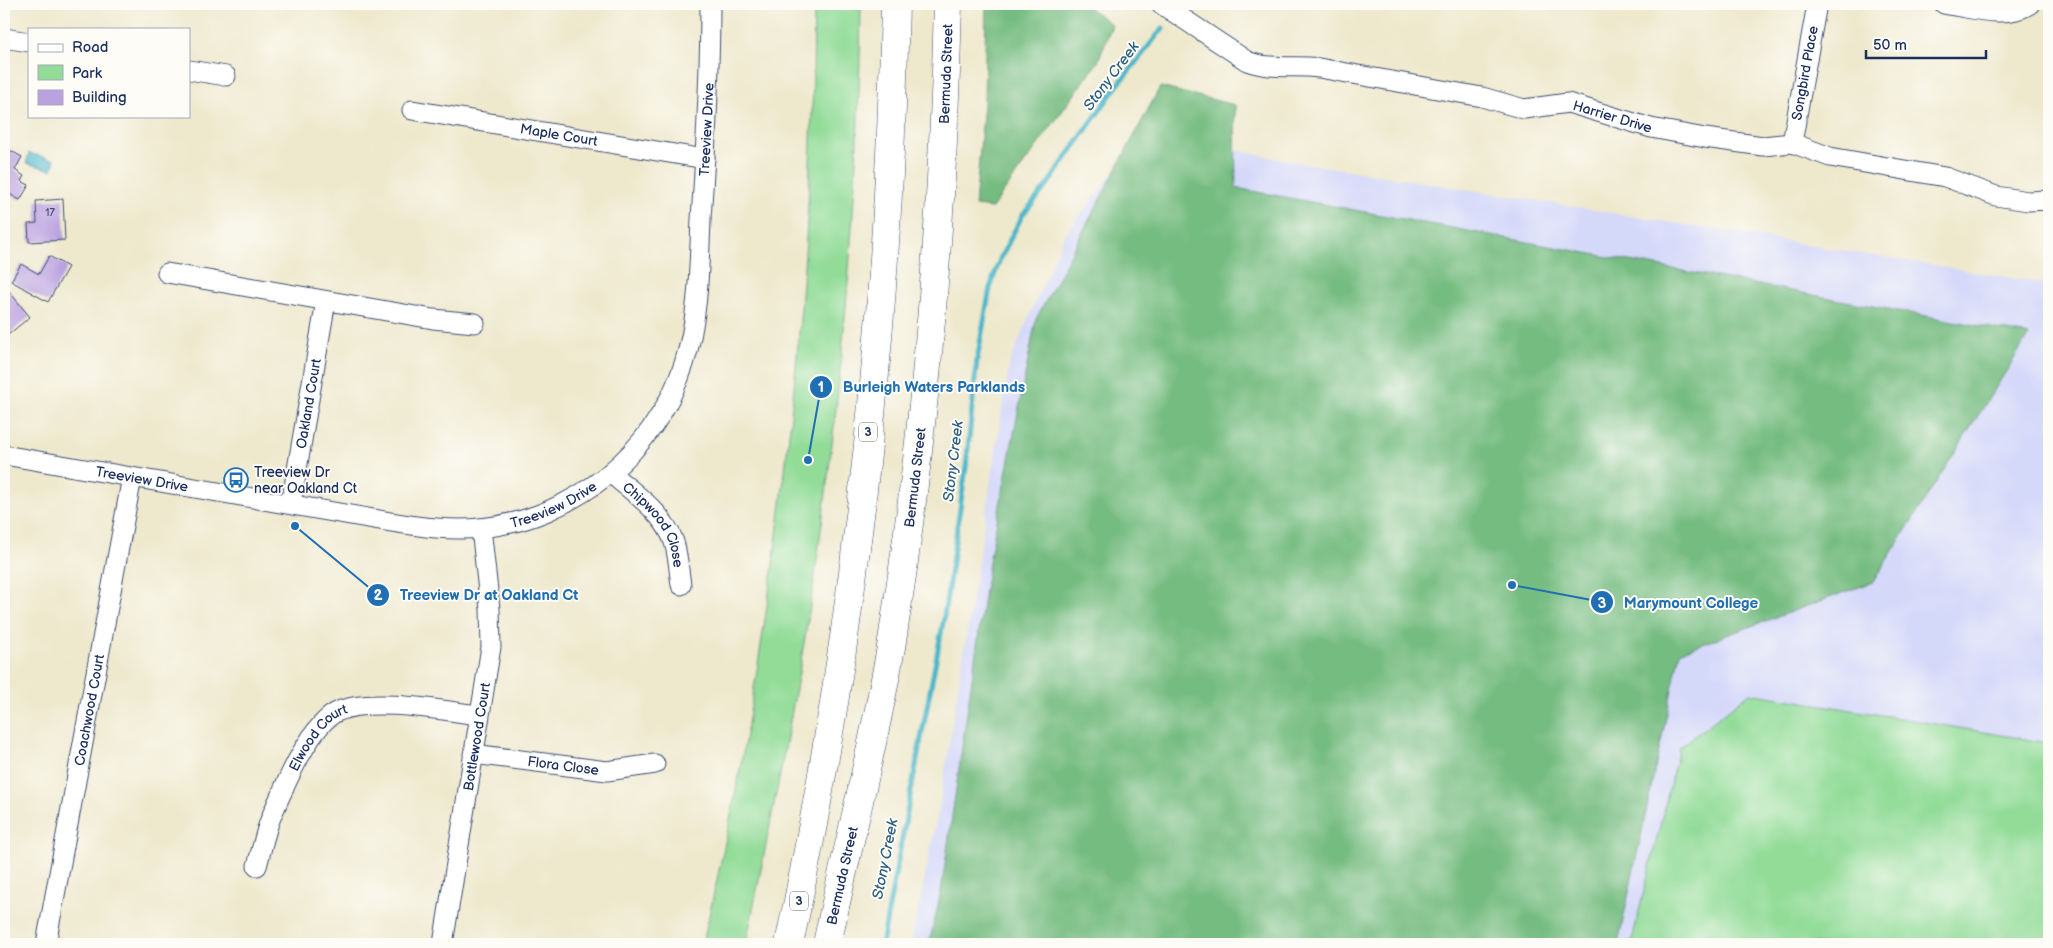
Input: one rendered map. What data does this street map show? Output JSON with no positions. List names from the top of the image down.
{
  "streets": {
    "main road": ["Bermuda Street", "3"],
    "street": [
      "Songbird Place",
      "Harrier Drive",
      "Treeview Drive",
      "Maple Court",
      "Oakland Court",
      "Chipwood Close",
      "Coachwood Court",
      "Bottlewood Court",
      "Elwood Court",
      "Flora Close"
    ]
  },
  "crossings": [
    ["Songbird Place", "Harrier Drive"],
    ["Treeview Drive", "Maple Court"],
    ["Treeview Drive", "Oakland Court"],
    ["Treeview Drive", "Chipwood Close"],
    ["Treeview Drive", "Coachwood Court"],
    ["Treeview Drive", "Bottlewood Court"],
    ["Bottlewood Court", "Elwood Court"],
    ["Bottlewood Court", "Flora Close"]
  ],
  "water": ["Stony Creek"],
  "places": {
    "other": ["Burleigh Waters Parklands", "Treeview Dr at Oakland Ct", "Marymount College"],
    "bus stop": ["Treeview Dr near Oakland Ct"]
  },
  "house_numbers": ["17"],
  "legend": ["Road", "Park", "Building"],
  "scale_bar": "50 m"
}
